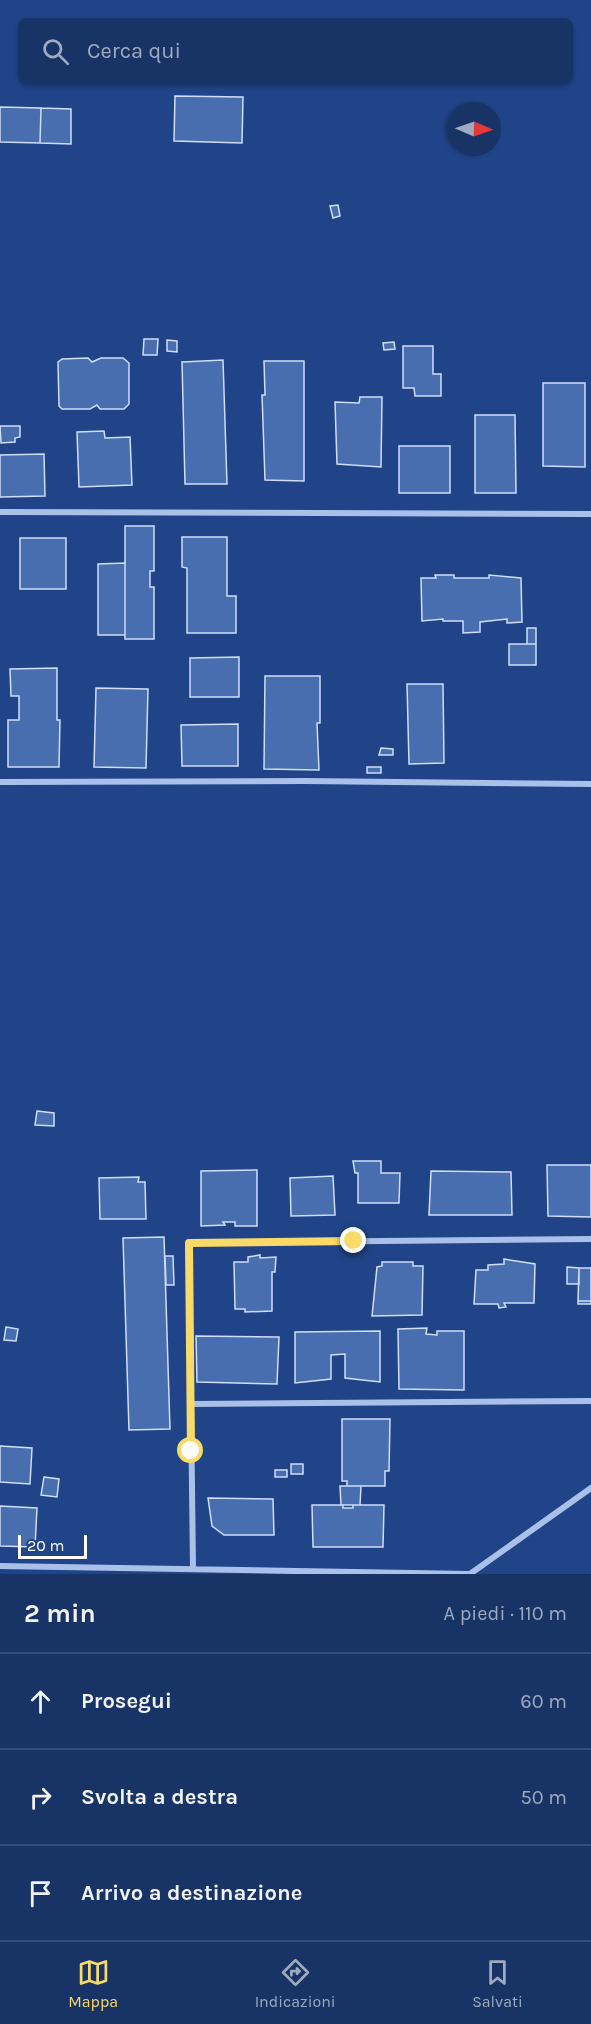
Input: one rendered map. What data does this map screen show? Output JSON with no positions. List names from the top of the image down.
{
  "scale_bar": "20 m",
  "north": "right",
  "page": {
    "search": "Cerca qui",
    "scale": "20 m",
    "heading": ["2 min", "A piedi · 110 m"],
    "list": [
      ["Prosegui", "60 m"],
      ["Svolta a destra", "50 m"],
      "Arrivo a destinazione"
    ],
    "nav": ["Mappa", "Indicazioni", "Salvati"]
  }
}
